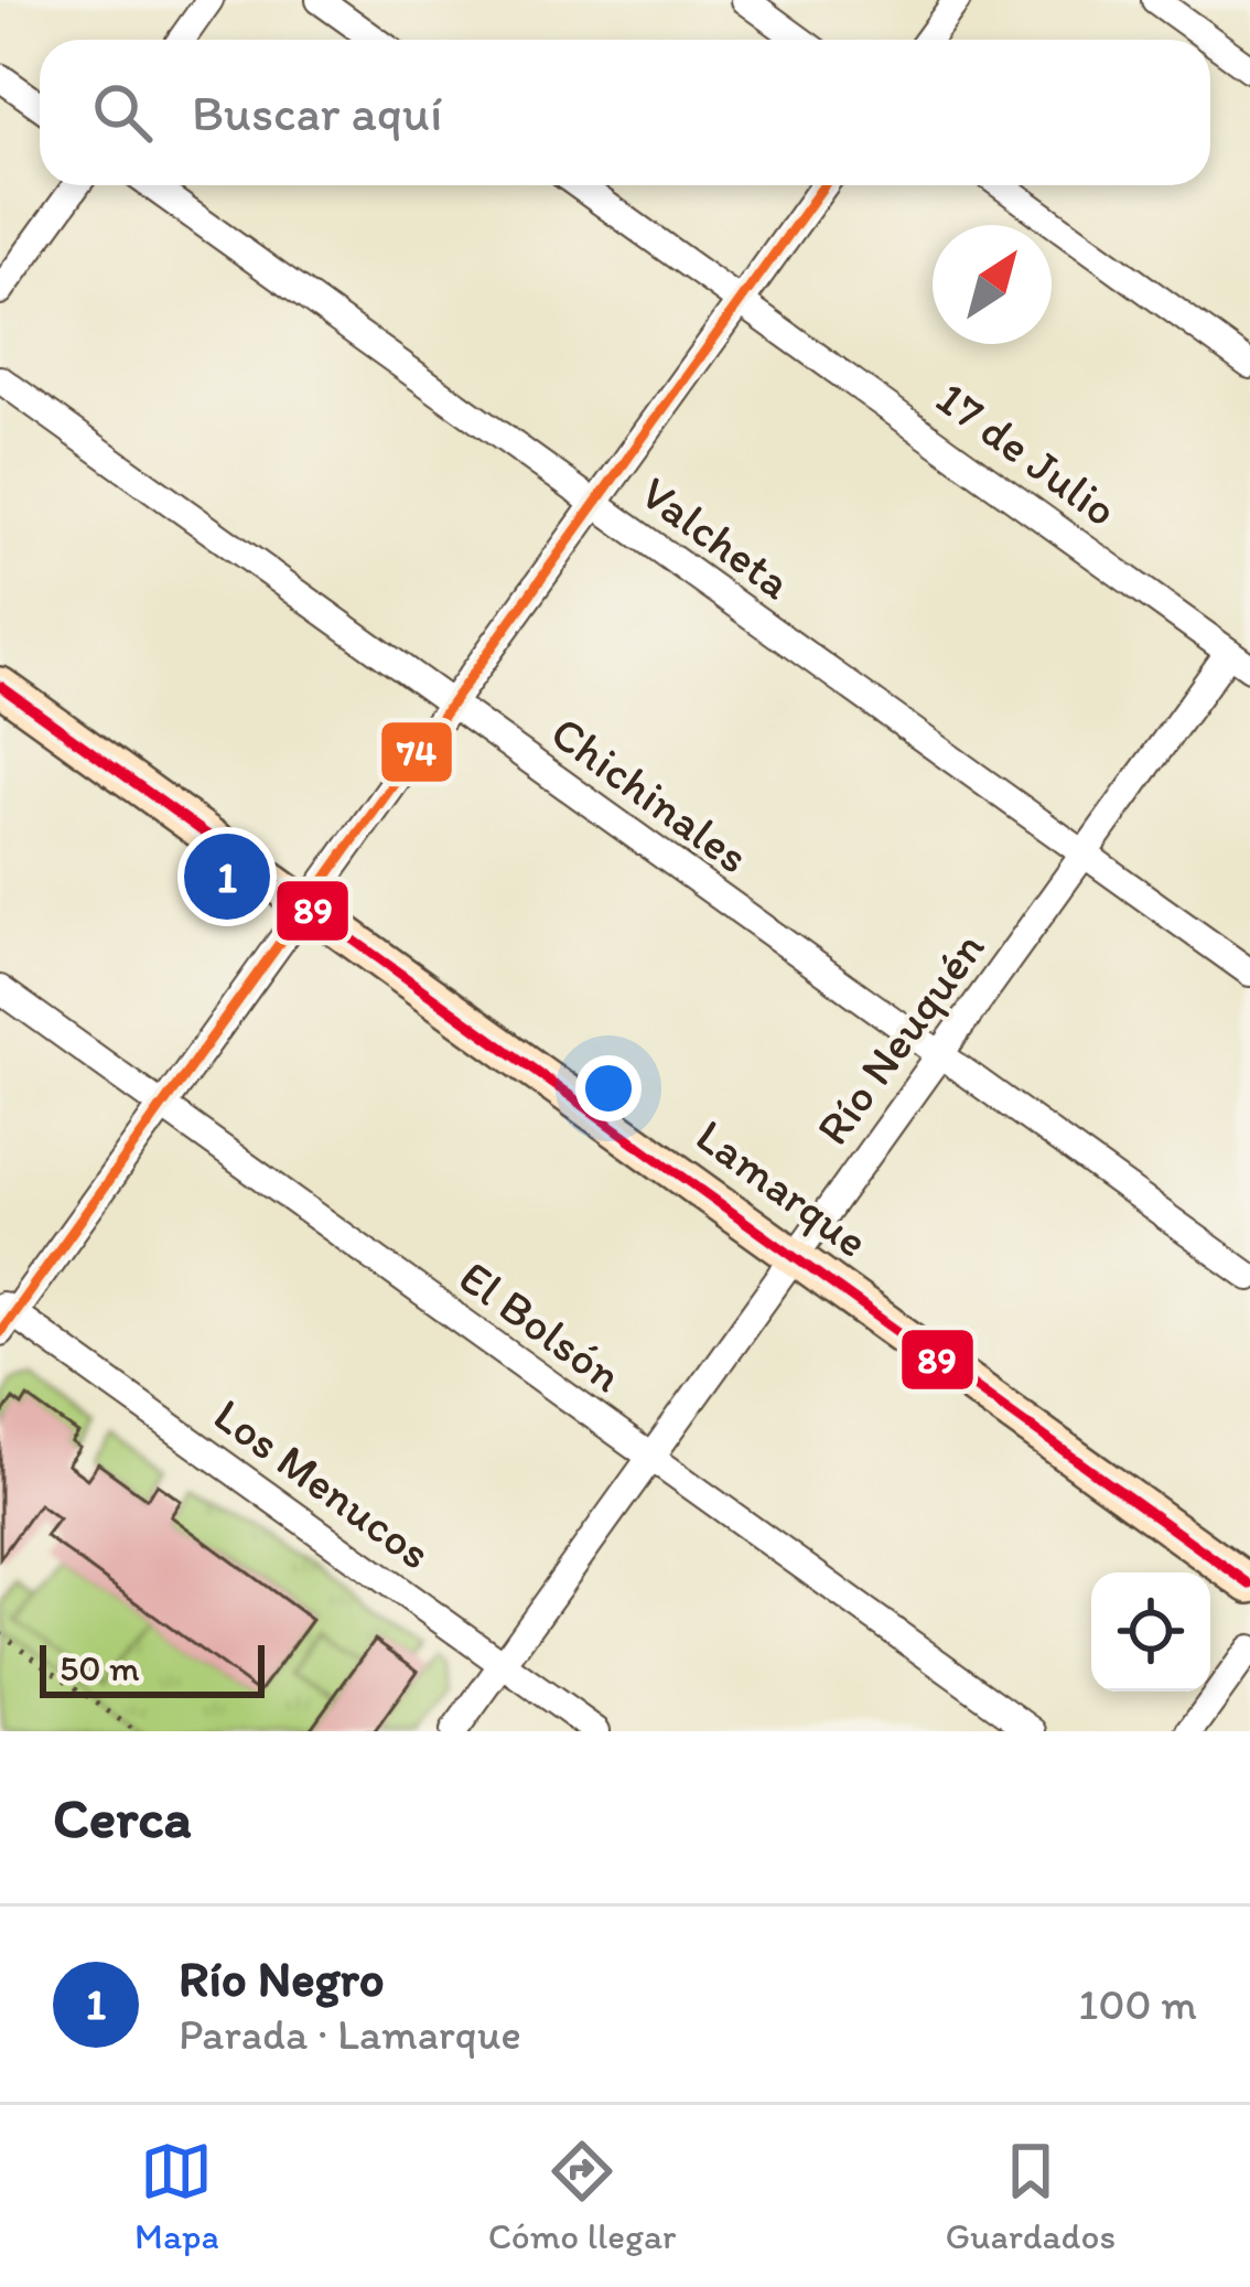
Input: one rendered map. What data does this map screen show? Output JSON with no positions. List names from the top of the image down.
{
  "streets": {
    "street": [
      "17 de Julio",
      "Valcheta",
      "Chichinales",
      "Río Neuquén",
      "Lamarque",
      "El Bolsón",
      "Los Menucos"
    ]
  },
  "crossings": [
    ["17 de Julio", "Río Neuquén"],
    ["Valcheta", "Río Neuquén"],
    ["Chichinales", "Río Neuquén"],
    ["Río Neuquén", "Lamarque"],
    ["Río Neuquén", "El Bolsón"],
    ["Río Neuquén", "Los Menucos"]
  ],
  "lines": ["transit line 74", "transit line 89"],
  "scale_bar": "50 m",
  "north": "top right",
  "page": {
    "search": "Buscar aquí",
    "pins": "1",
    "scale": "50 m",
    "heading": "Cerca",
    "list": [
      {
        "mark": "1",
        "name": "Río Negro",
        "note": "Parada · Lamarque",
        "value": "100 m"
      }
    ],
    "nav": ["Mapa", "Cómo llegar", "Guardados"]
  }
}
